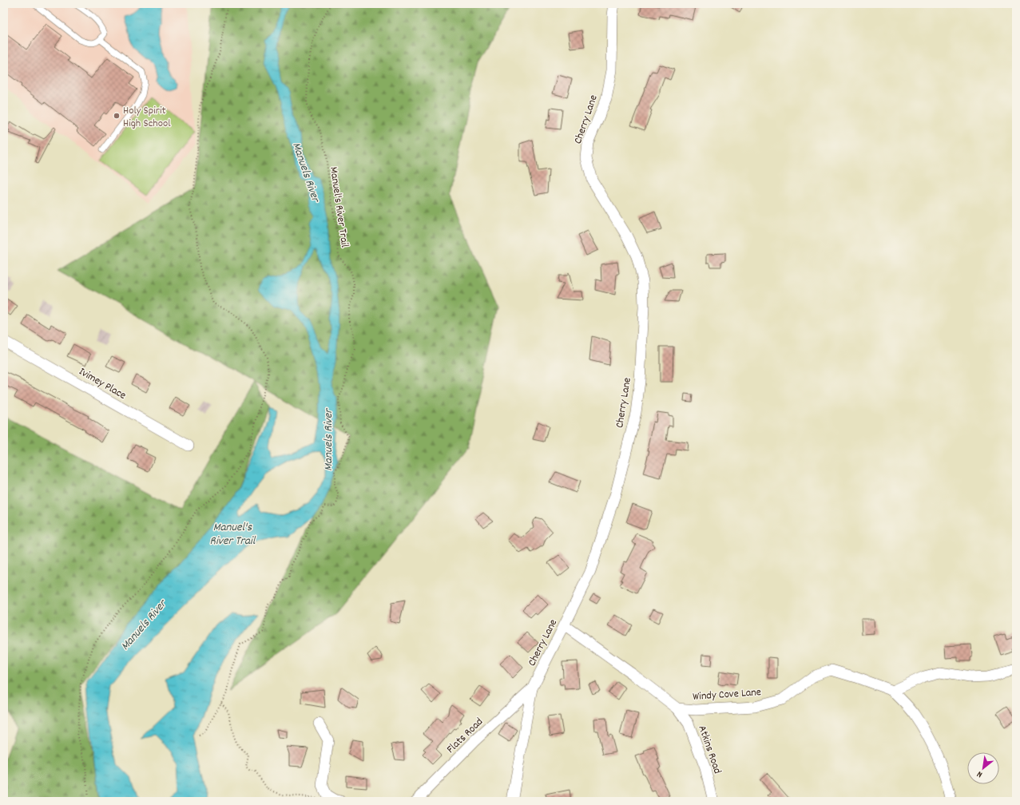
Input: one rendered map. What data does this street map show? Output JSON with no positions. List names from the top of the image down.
{
  "streets": {
    "street": [
      "Cherry Lane",
      "Ivimey Place",
      "Windy Cove Lane",
      "Flats Road",
      "Atkins Road"
    ],
    "path": ["Manuel's River Trail"]
  },
  "crossings": [
    ["Cherry Lane", "Flats Road"],
    ["Windy Cove Lane", "Atkins Road"]
  ],
  "water": ["Manuels River", "Manuel's River Trail"],
  "places": ["Holy Spirit High School"],
  "north": "bottom left"
}
